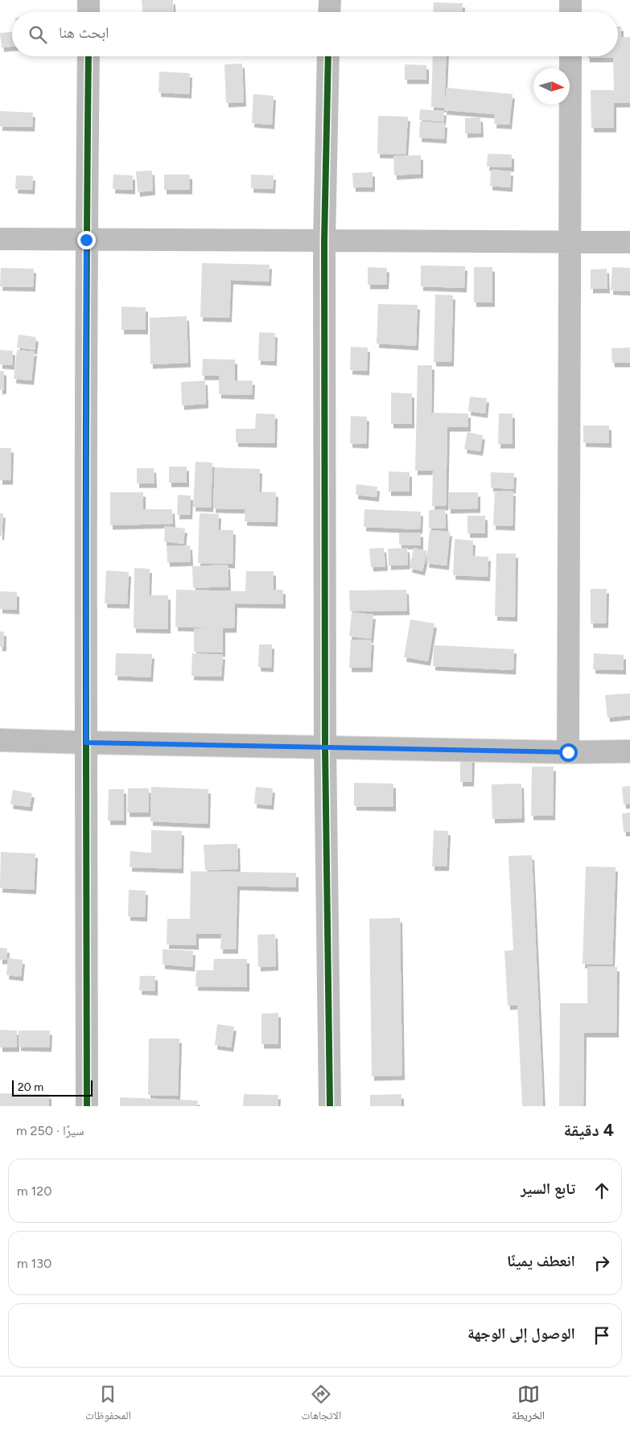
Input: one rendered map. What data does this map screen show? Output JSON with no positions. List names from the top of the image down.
{
  "scale_bar": "20 m",
  "north": "right",
  "page": {
    "search": "ابحث هنا",
    "scale": "20 m",
    "heading": ["4 دقيقة", "سيرًا · 250 m"],
    "list": [
      ["تابع السير", "120 m"],
      ["انعطف يمينًا", "130 m"],
      "الوصول إلى الوجهة"
    ],
    "nav": ["الخريطة", "الاتجاهات", "المحفوظات"]
  }
}
